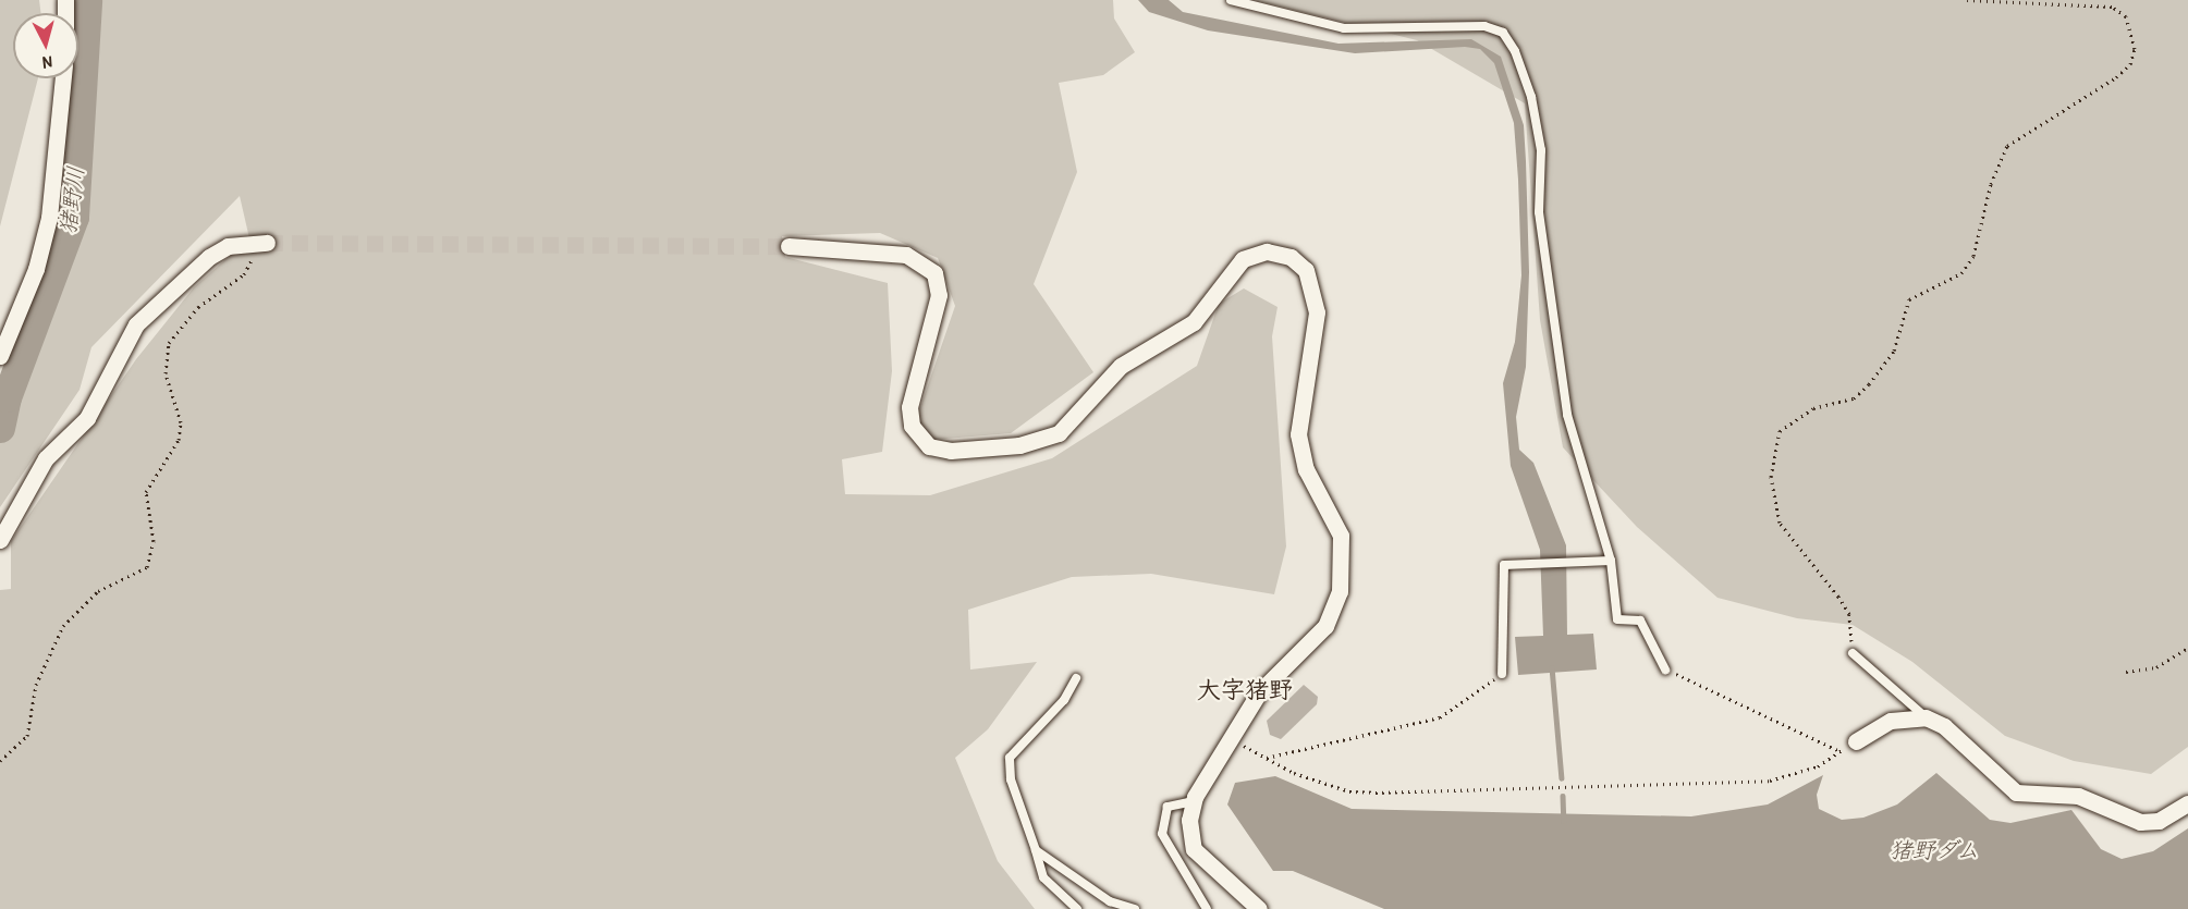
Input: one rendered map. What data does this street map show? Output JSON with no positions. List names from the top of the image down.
{
  "districts": ["大字猪野"],
  "water": ["猪野川", "猪野ダム"],
  "north": "bottom"
}
